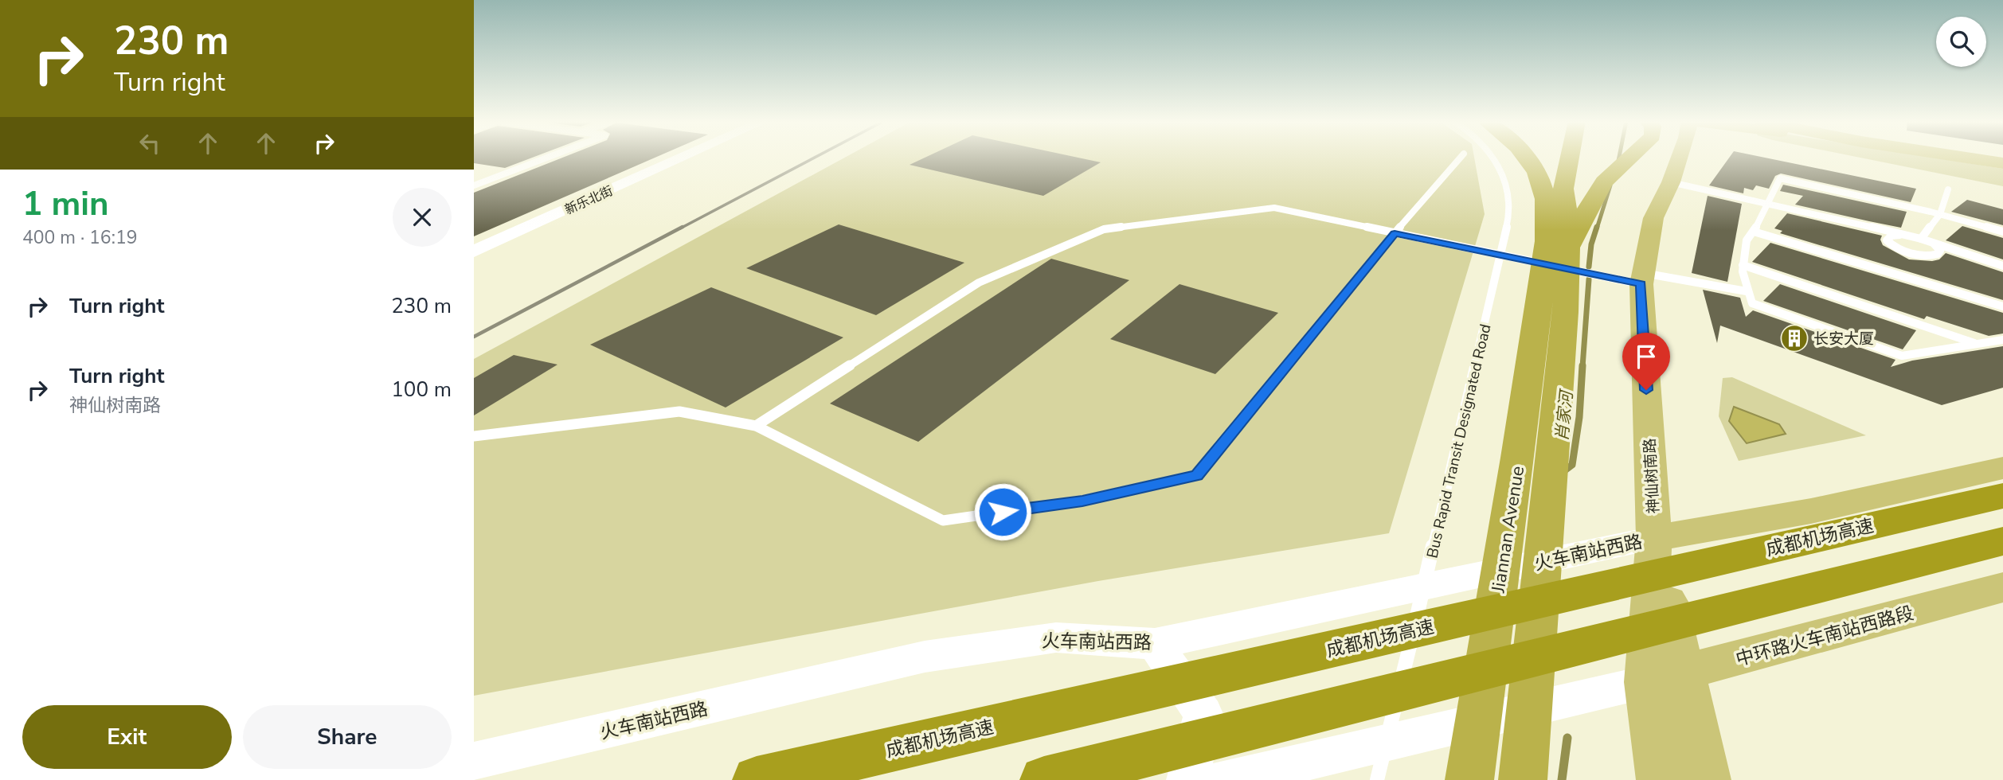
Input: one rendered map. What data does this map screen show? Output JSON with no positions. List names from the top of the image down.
{
  "streets": {
    "highway": ["成都机场高速"],
    "main road": ["神仙树南路", "火车南站西路", "中环路火车南站西路段"],
    "street": ["新乐北街"],
    "lane": ["Bus Rapid Transit Designated Road"]
  },
  "crossings": [
    ["神仙树南路", "火车南站西路"],
    ["神仙树南路", "中环路火车南站西路段"]
  ],
  "water": ["肖家河"],
  "places": {
    "building": ["长安大厦"]
  },
  "page": {
    "turn": ["230 m", "Turn right"],
    "heading": ["1 min", "400 m · 16:19"],
    "list": [
      {
        "name": "Turn right",
        "value": "230 m"
      },
      {
        "name": "Turn right",
        "note": "神仙树南路",
        "value": "100 m"
      }
    ],
    "buttons": ["Exit", "Share"]
  }
}
